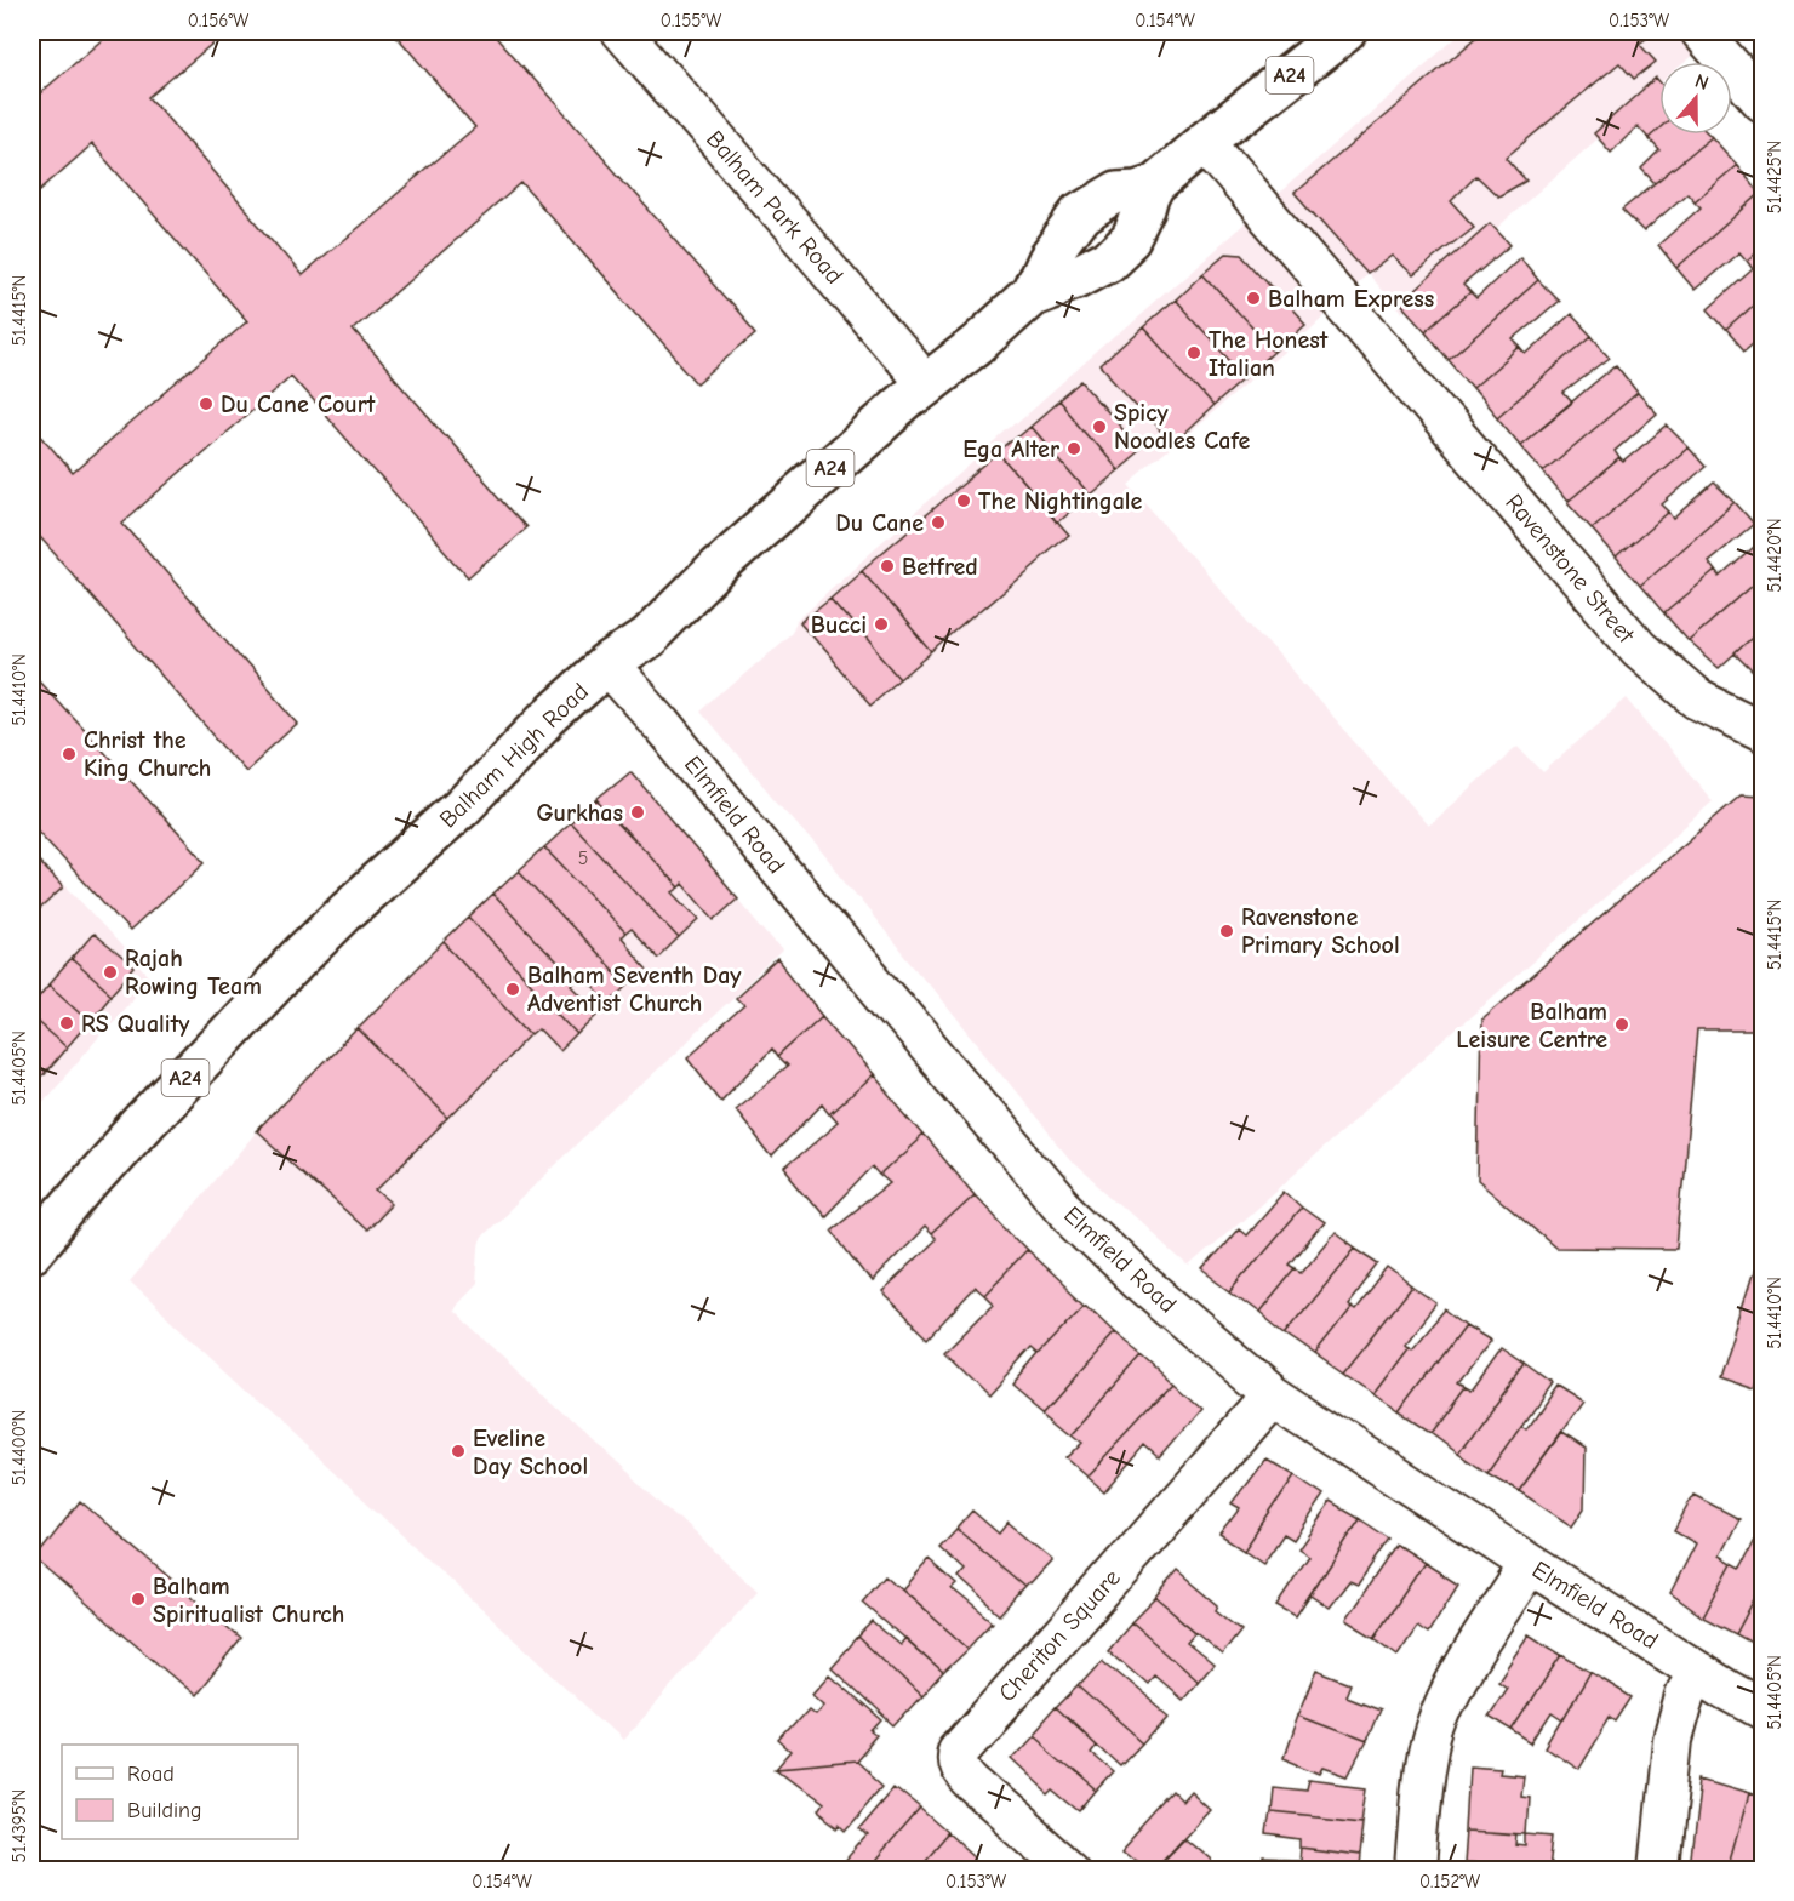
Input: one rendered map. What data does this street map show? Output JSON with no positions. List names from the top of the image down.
{
  "streets": {
    "highway": ["A24", "Balham High Road"],
    "street": [
      "Balham Park Road",
      "Ravenstone Street",
      "Elmfield Road",
      "Cheriton Square"
    ]
  },
  "crossings": [
    ["Balham Park Road", "Balham High Road"],
    ["Ravenstone Street", "Balham High Road"],
    ["Balham High Road", "Elmfield Road"],
    ["Elmfield Road", "Cheriton Square"]
  ],
  "places": [
    "Balham Express",
    "The Honest Italian",
    "Du Cane Court",
    "Spicy Noodles Cafe",
    "Ega Alter",
    "The Nightingale",
    "Du Cane",
    "Betfred",
    "Bucci",
    "Christ the King Church",
    "Gurkhas",
    "Ravenstone Primary School",
    "Rajah Rowing Team",
    "Balham Seventh Day Adventist Church",
    "RS Quality",
    "Balham Leisure Centre",
    "Eveline Day School",
    "Balham Spiritualist Church"
  ],
  "house_numbers": ["5"],
  "legend": ["Road", "Building"],
  "north": "top",
  "coordinates": [
    "0.156°W",
    "0.155°W",
    "0.154°W",
    "0.153°W",
    "51.4425°N",
    "51.4415°N",
    "51.4420°N",
    "51.4410°N",
    "51.4405°N",
    "51.4400°N",
    "51.4395°N",
    "0.152°W"
  ]
}
